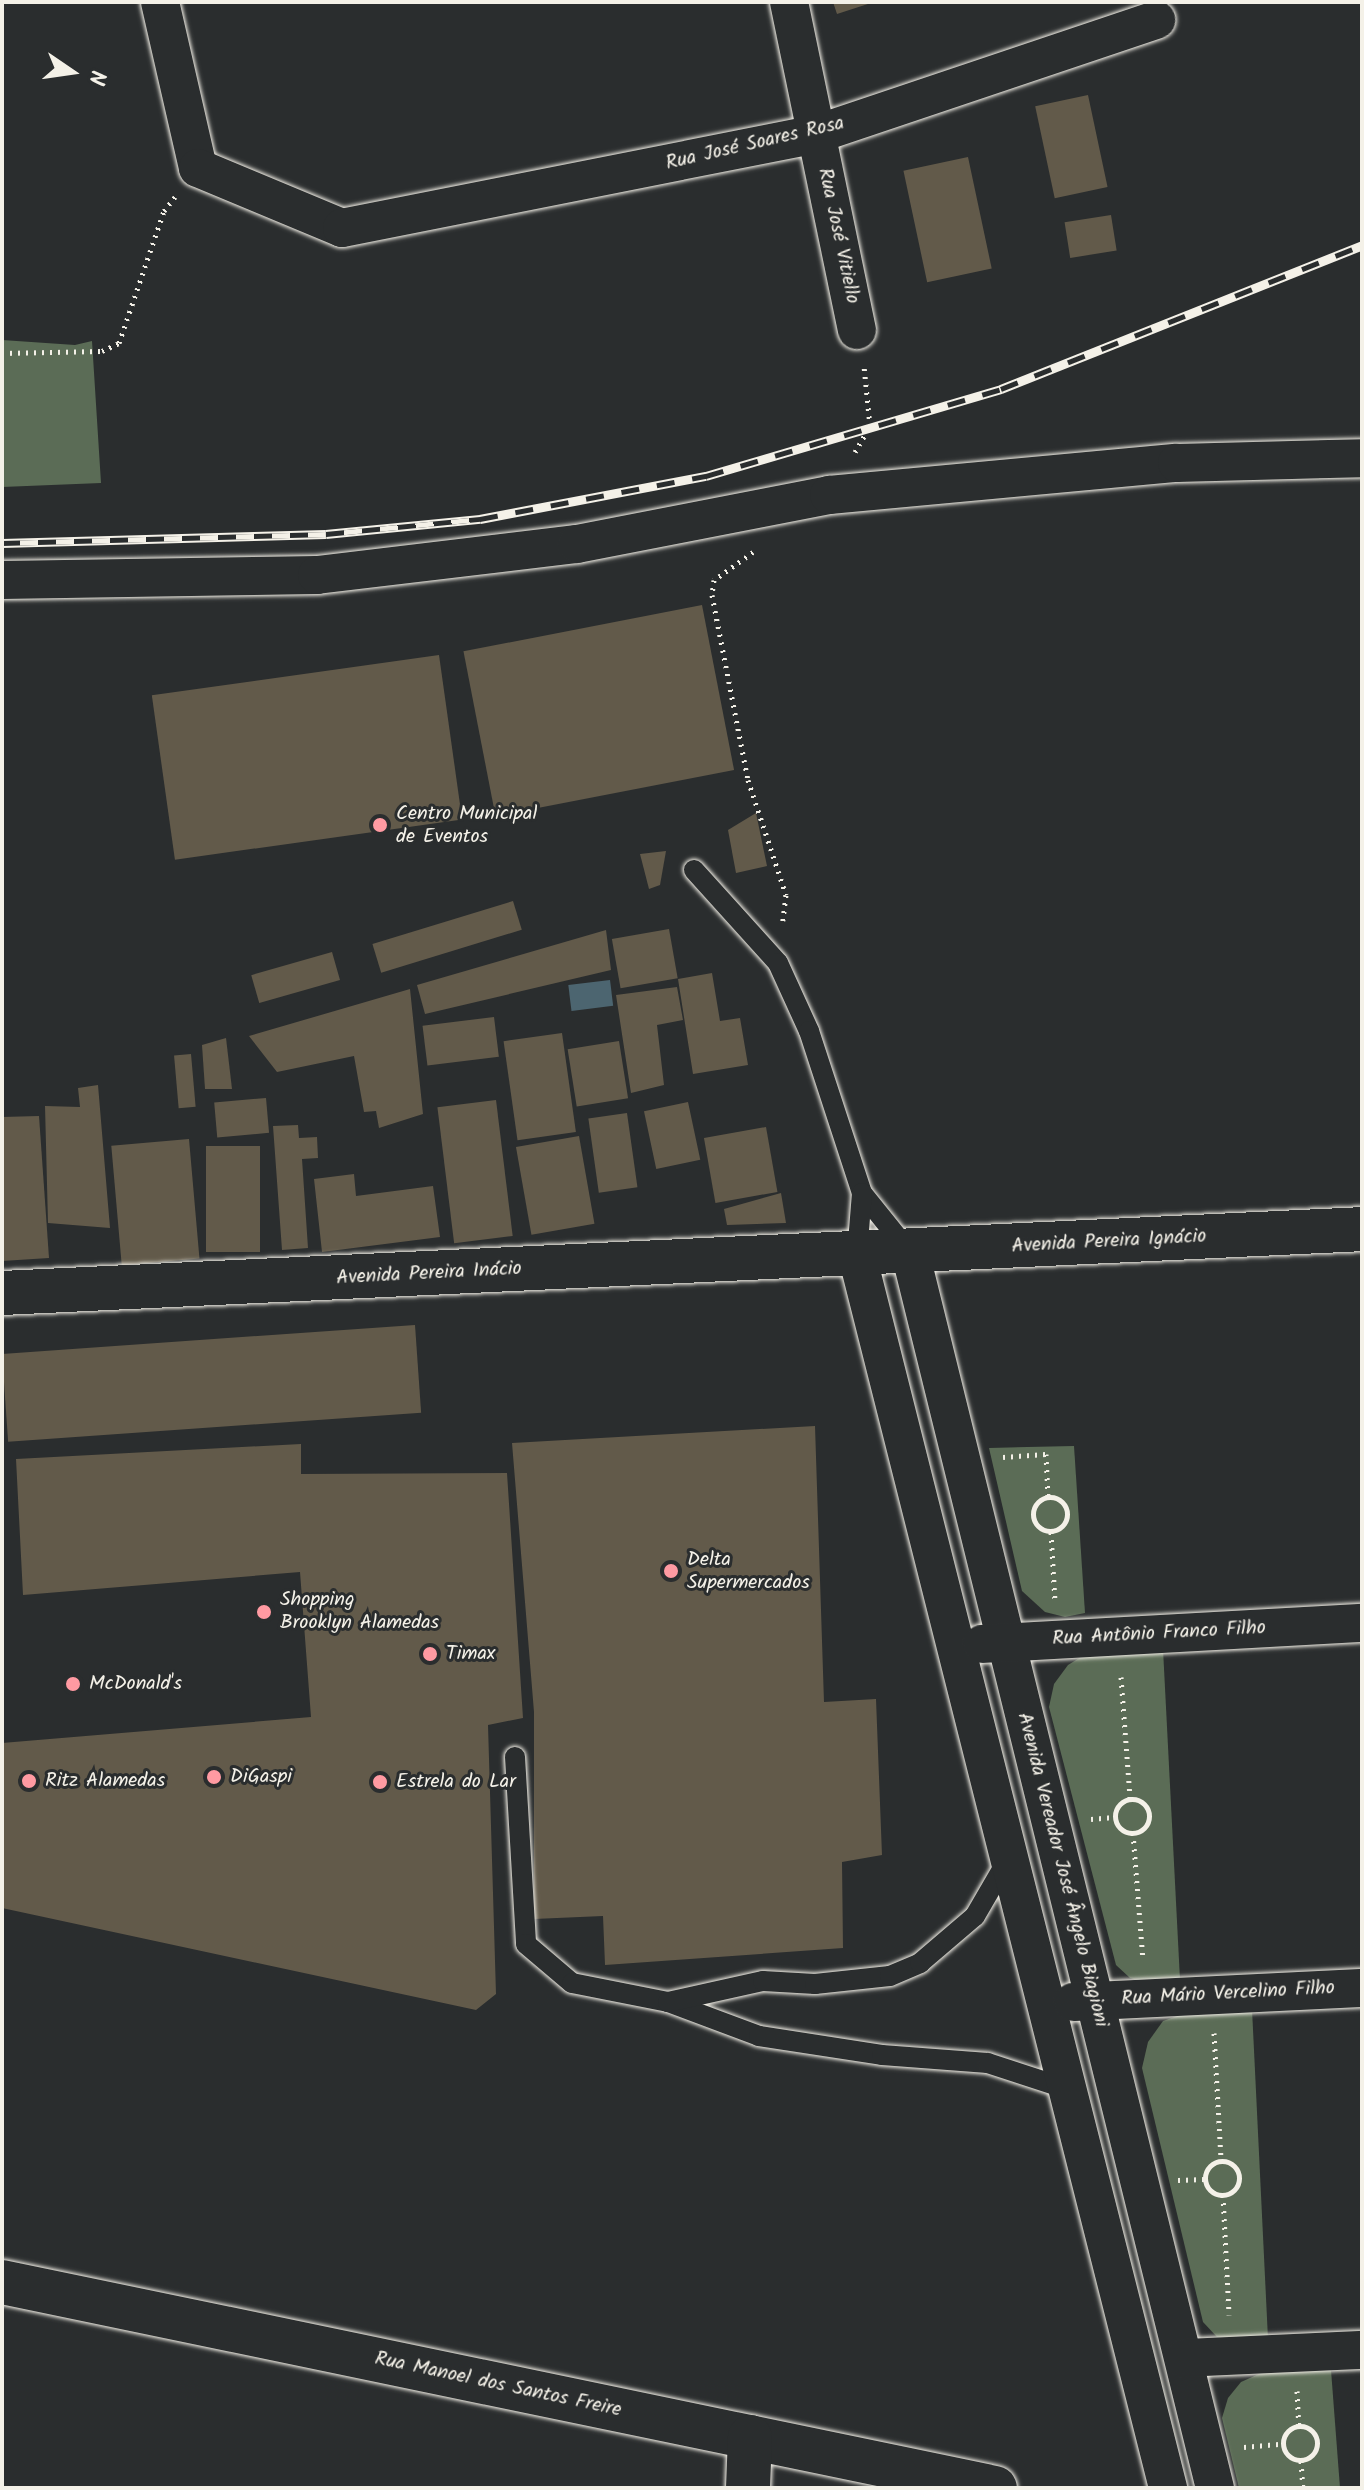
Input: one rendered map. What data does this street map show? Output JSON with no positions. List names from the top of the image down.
{
  "streets": {
    "street": [
      "Rua José Soares Rosa",
      "Rua José Vitiello",
      "Avenida Pereira Ignácio",
      "Avenida Pereira Inácio",
      "Rua Antônio Franco Filho",
      "Avenida Vereador José Ângelo Biagioni",
      "Rua Mário Vercelino Filho",
      "Rua Manoel dos Santos Freire"
    ]
  },
  "crossings": [
    ["Rua José Soares Rosa", "Rua José Vitiello"],
    ["Avenida Pereira Ignácio", "Avenida Pereira Inácio"],
    ["Avenida Pereira Ignácio", "Avenida Vereador José Ângelo Biagioni"],
    ["Rua Antônio Franco Filho", "Avenida Vereador José Ângelo Biagioni"],
    ["Avenida Vereador José Ângelo Biagioni", "Rua Mário Vercelino Filho"]
  ],
  "places": [
    "Centro Municipal de Eventos",
    "Delta Supermercados",
    "Shopping Brooklyn Alamedas",
    "Timax",
    "McDonald's",
    "DiGaspi",
    "Ritz Alamedas",
    "Estrela do Lar"
  ],
  "north": "right"
}
